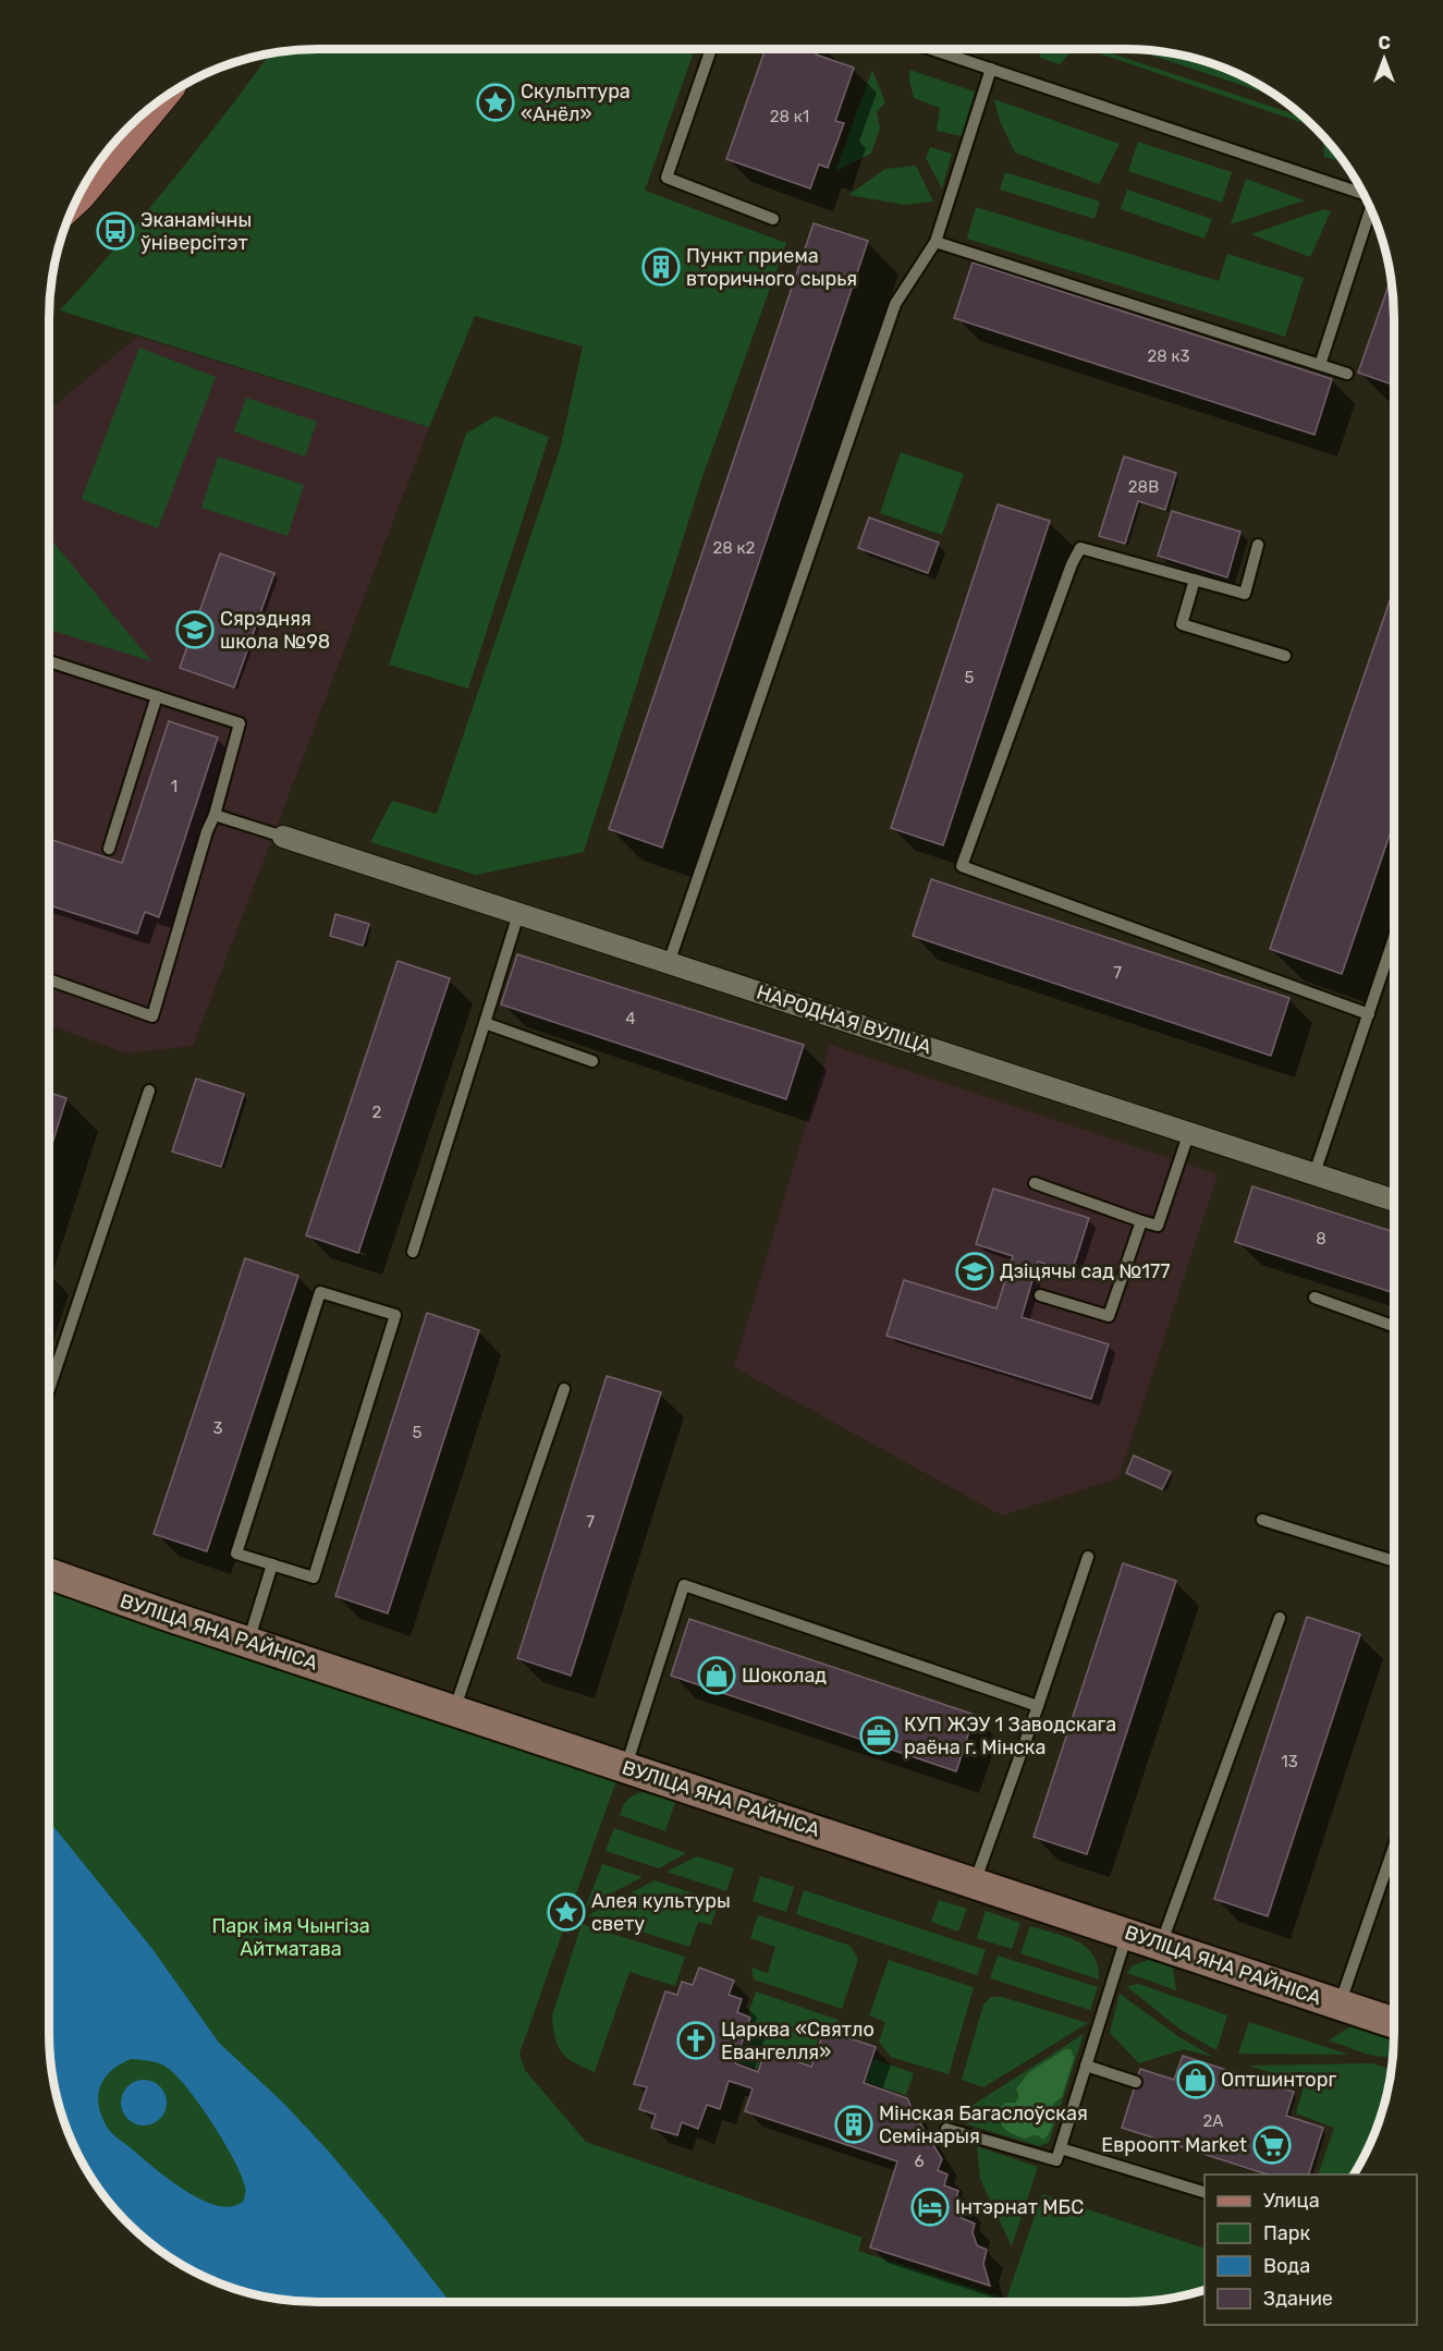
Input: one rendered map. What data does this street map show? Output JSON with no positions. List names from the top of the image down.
{
  "streets": {
    "street": ["НАРОДНАЯ ВУЛІЦА", "ВУЛІЦА ЯНА РАЙНІСА"]
  },
  "parks": ["Парк імя Чынгіза Айтматава"],
  "places": {
    "place": ["Скульптура «Анёл»", "Алея культуры свету"],
    "bus stop": ["Эканамічны ўніверсітэт"],
    "building": ["Пункт приема вторичного сырья", "Мінская Багаслоўская Семінарыя"],
    "school or university": ["Сярэдняя школа №98", "Дзіцячы сад №177"],
    "shop": ["Шоколад", "Оптшинторг"],
    "office": ["КУП ЖЭУ 1 Заводскага раёна г. Мінска"],
    "church": ["Царква «Святло Евангелля»"],
    "supermarket": ["Евроопт Market"],
    "hotel": ["Інтэрнат МБС"]
  },
  "house_numbers": [
    "28 к1",
    "28 к3",
    "28В",
    "28 к2",
    "5",
    "1",
    "7",
    "4",
    "2",
    "8",
    "3",
    "5",
    "7",
    "13",
    "2А",
    "6"
  ],
  "legend": [
    "Улица",
    "Парк",
    "Вода",
    "Здание"
  ],
  "north": "top"
}
